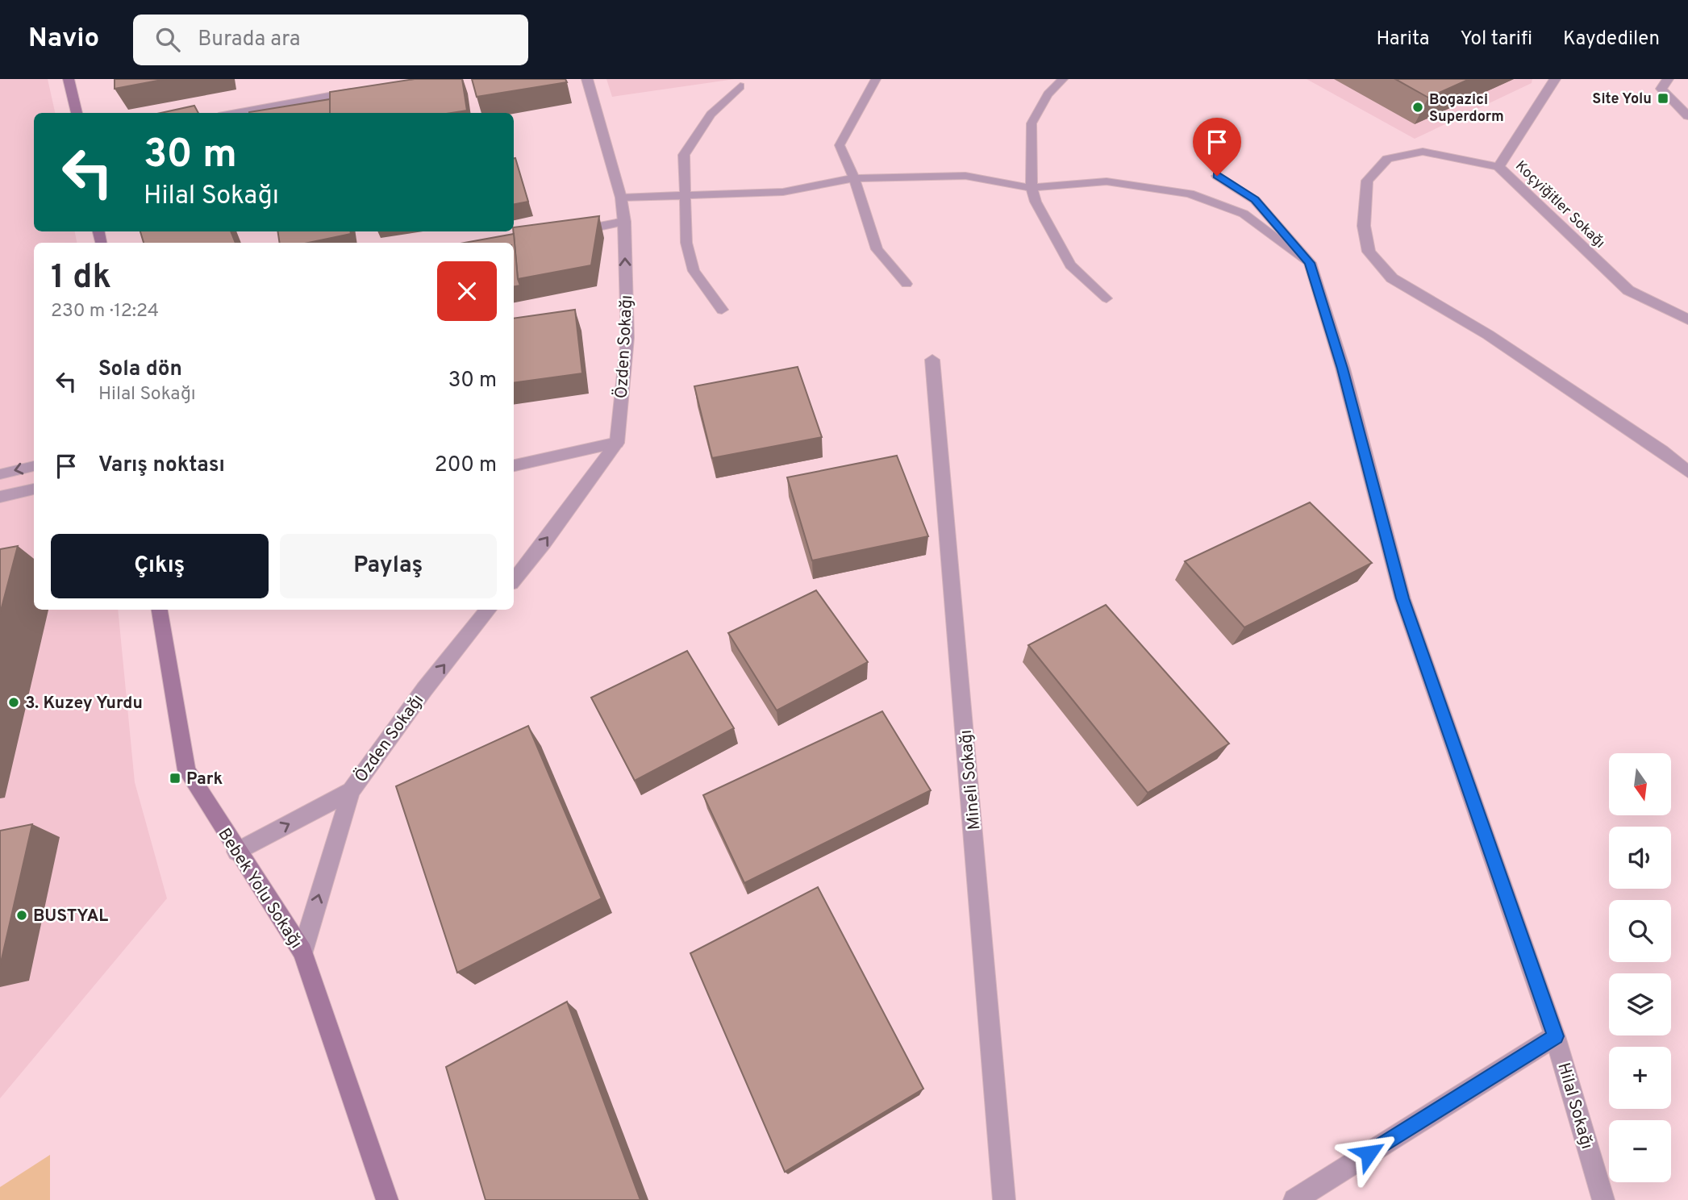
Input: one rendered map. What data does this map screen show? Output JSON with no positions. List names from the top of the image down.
{
  "streets": {
    "main road": ["Bebek Yolu Sokağı"],
    "street": [
      "Koçyiğitler Sokağı",
      "Özden Sokağı",
      "Mineli Sokağı",
      "Hilal Sokağı"
    ]
  },
  "crossings": [
    ["Özden Sokağı", "Bebek Yolu Sokağı"]
  ],
  "one_way": ["Özden Sokağı"],
  "places": {
    "transit": ["Site Yolu", "Park"],
    "other": ["Bogazici Superdorm", "3. Kuzey Yurdu", "BUSTYAL"]
  },
  "north": "bottom",
  "page": {
    "header": "Navio",
    "search": "Burada ara",
    "nav": ["Harita", "Yol tarifi", "Kaydedilen"],
    "turn": ["30 m", "Hilal Sokağı"],
    "heading": ["1 dk", "230 m · 12:24"],
    "list": [
      {
        "name": "Sola dön",
        "note": "Hilal Sokağı",
        "value": "30 m"
      },
      {
        "name": "Varış noktası",
        "value": "200 m"
      }
    ],
    "buttons": ["Çıkış", "Paylaş"],
    "map_buttons": ["+", "−"]
  }
}
